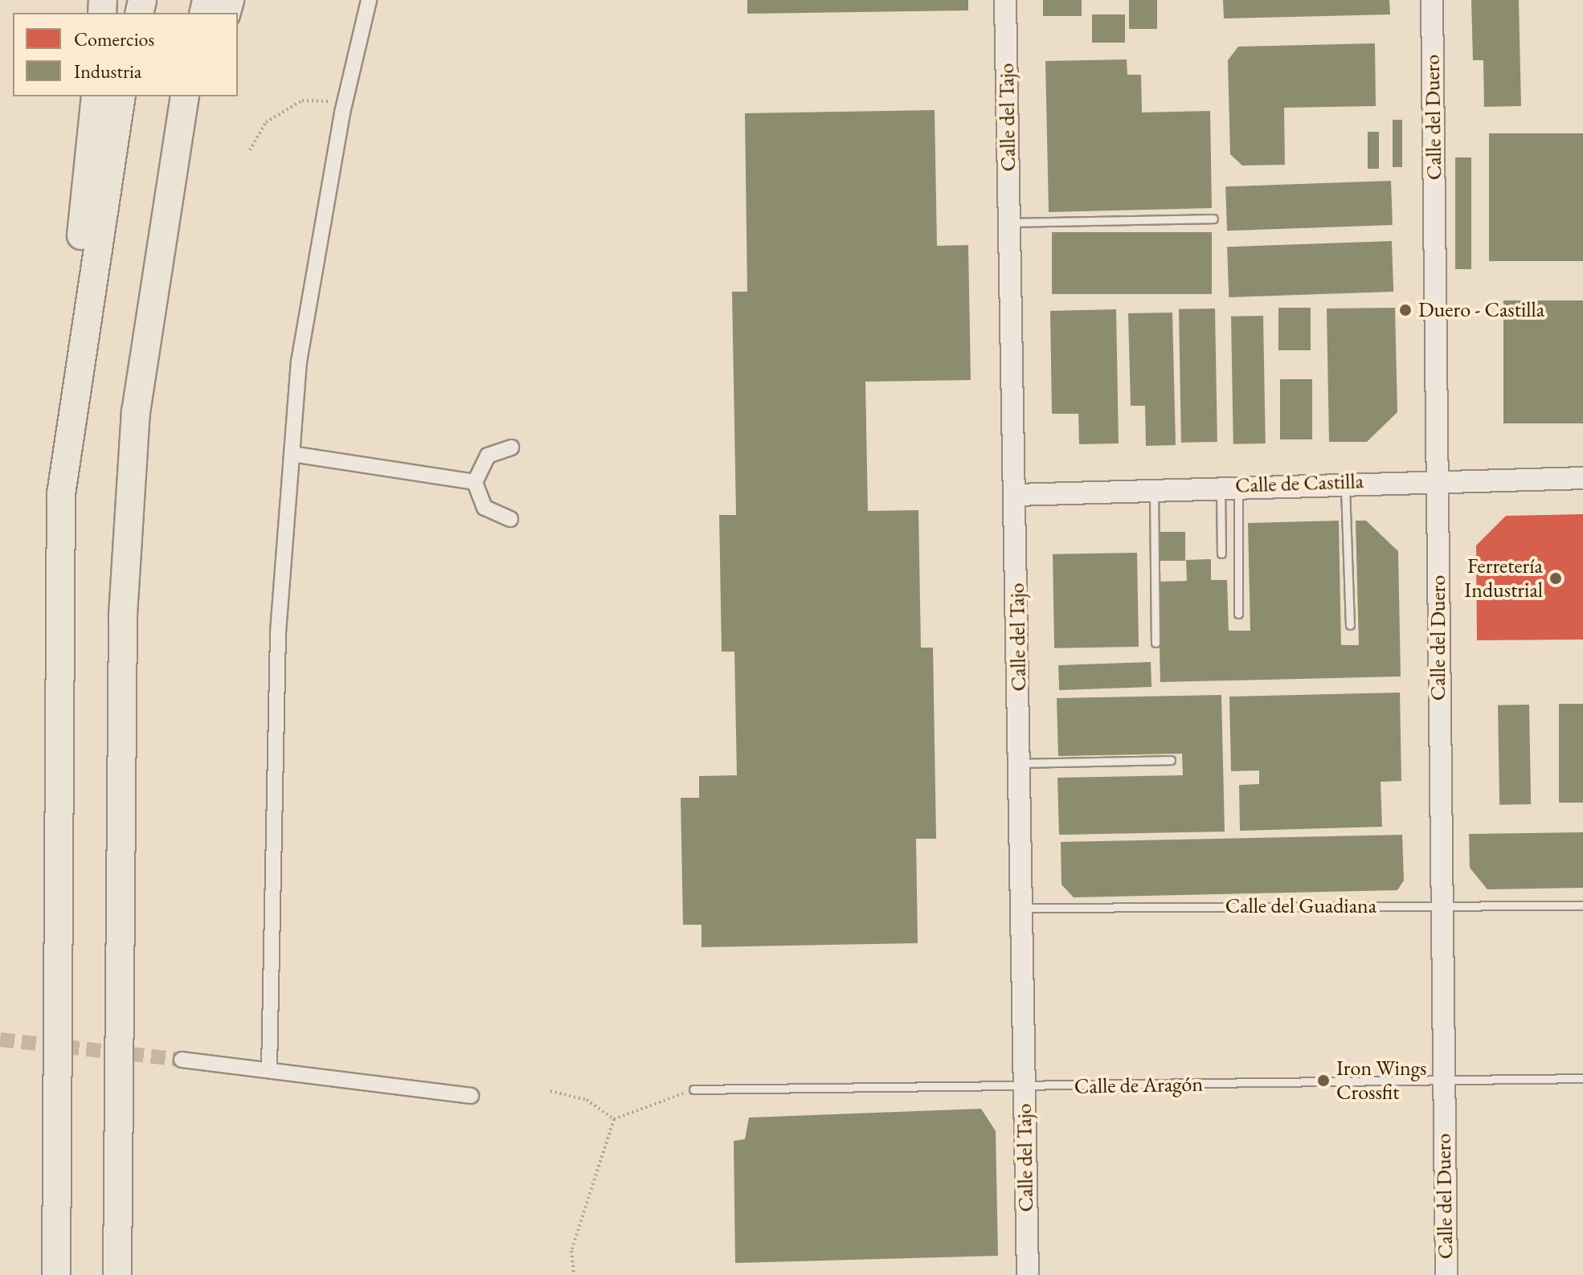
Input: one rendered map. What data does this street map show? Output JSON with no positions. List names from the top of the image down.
{
  "streets": {
    "street": ["Calle del Tajo", "Calle del Duero", "Calle de Castilla"],
    "lane": ["Calle del Guadiana", "Calle de Aragón"]
  },
  "crossings": [
    ["Calle del Tajo", "Calle de Castilla"],
    ["Calle del Tajo", "Calle del Guadiana"],
    ["Calle del Tajo", "Calle de Aragón"],
    ["Calle del Duero", "Calle de Castilla"],
    ["Calle del Duero", "Calle del Guadiana"],
    ["Calle del Duero", "Calle de Aragón"]
  ],
  "places": ["Duero - Castilla", "Ferretería Industrial", "Iron Wings Crossfit"],
  "legend": ["Comercios", "Industria"]
}
